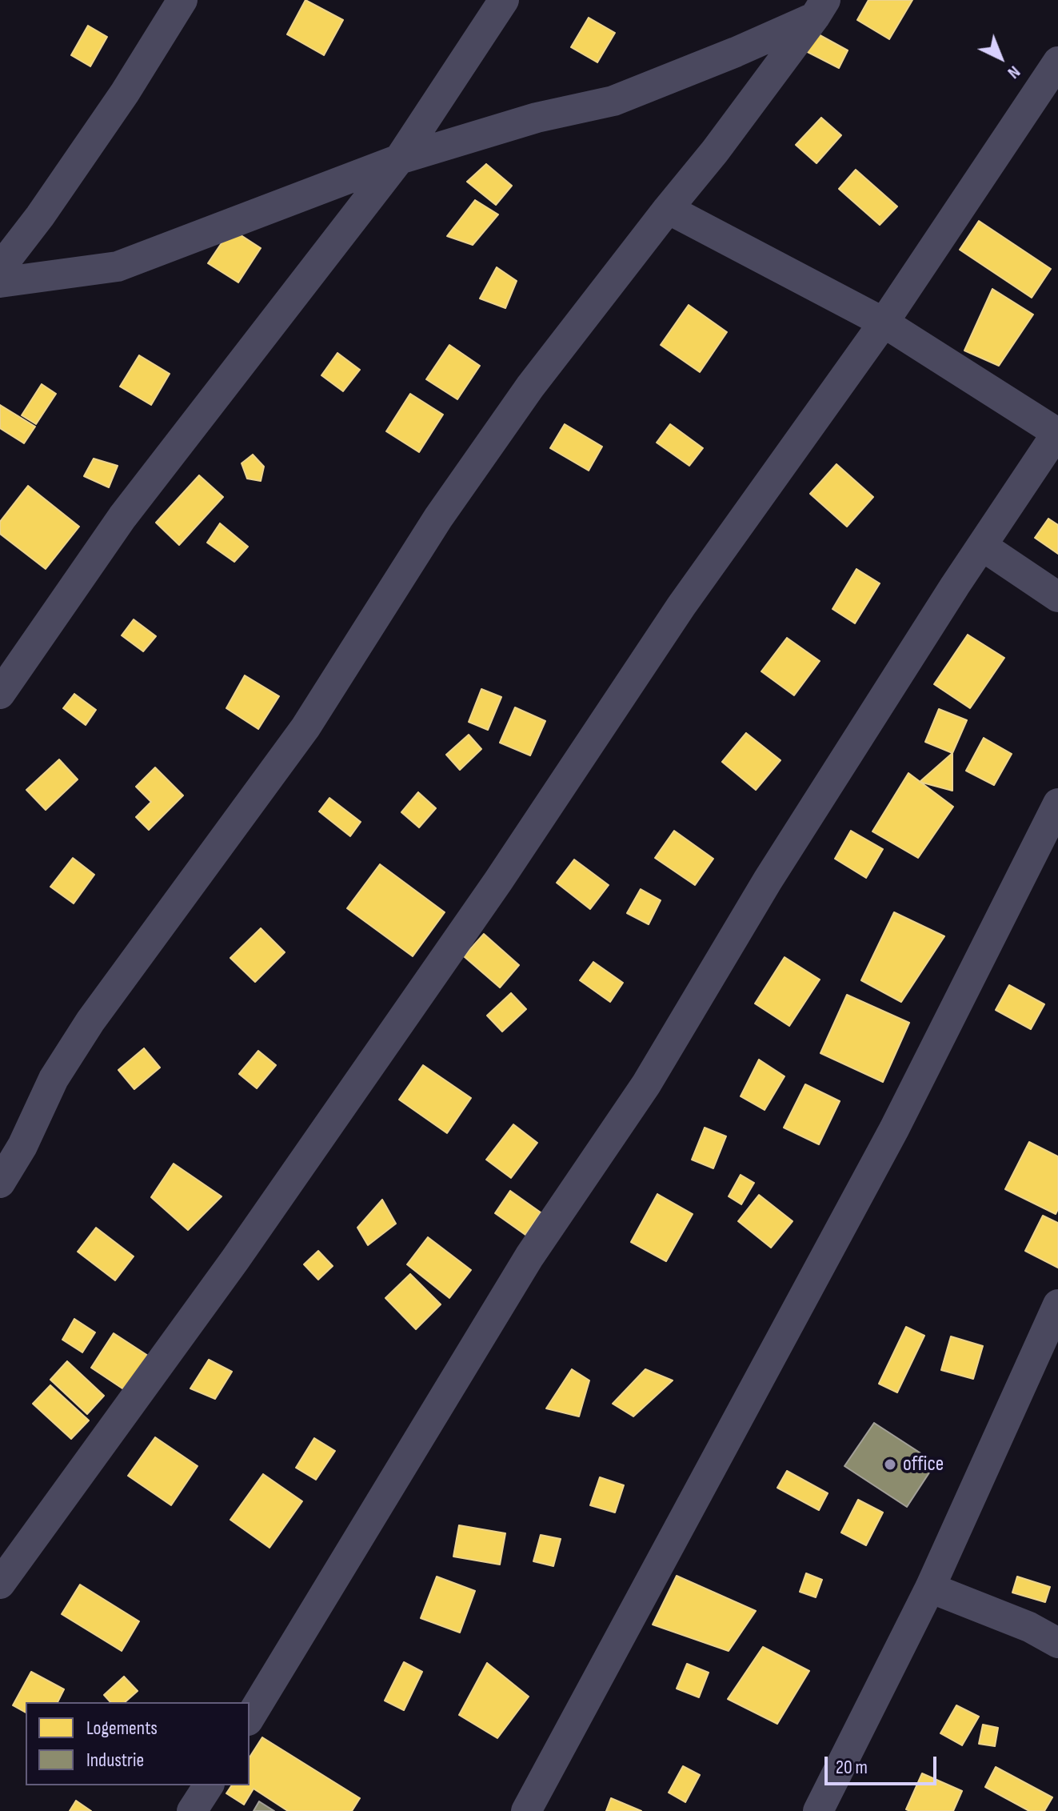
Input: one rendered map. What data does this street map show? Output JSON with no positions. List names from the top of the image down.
{
  "places": ["office"],
  "legend": ["Logements", "Industrie"],
  "scale_bar": "20 m",
  "north": "bottom right"
}
